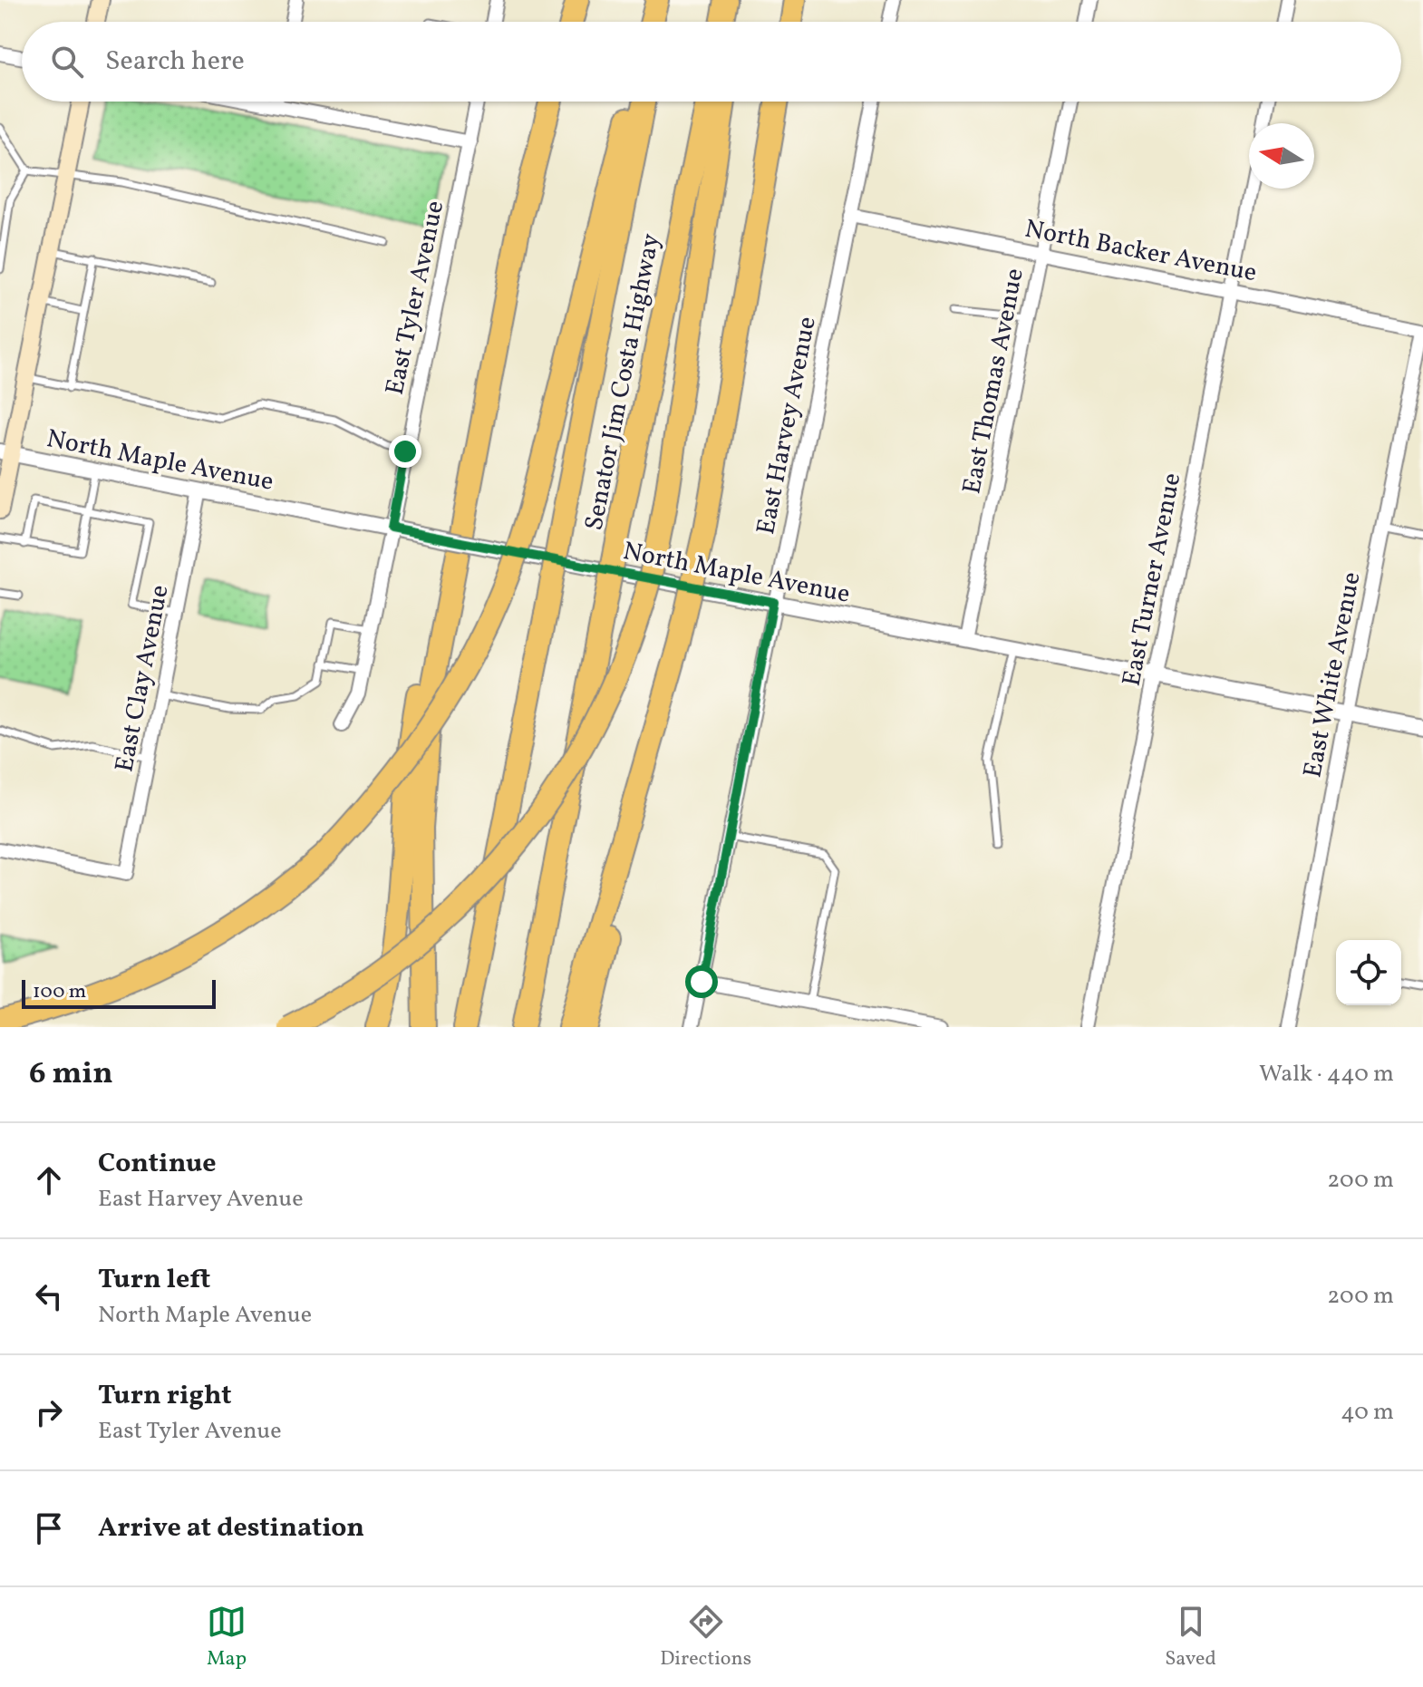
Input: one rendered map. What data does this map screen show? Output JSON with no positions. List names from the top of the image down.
{
  "streets": {
    "highway": ["Senator Jim Costa Highway"],
    "street": [
      "North Backer Avenue",
      "East Tyler Avenue",
      "East Thomas Avenue",
      "East Harvey Avenue",
      "North Maple Avenue",
      "East Turner Avenue",
      "East White Avenue",
      "East Clay Avenue"
    ]
  },
  "crossings": [
    ["North Backer Avenue", "East Thomas Avenue"],
    ["North Backer Avenue", "East Harvey Avenue"],
    ["North Backer Avenue", "East Turner Avenue"],
    ["North Backer Avenue", "East White Avenue"],
    ["East Tyler Avenue", "North Maple Avenue"],
    ["East Thomas Avenue", "North Maple Avenue"],
    ["East Harvey Avenue", "North Maple Avenue"],
    ["North Maple Avenue", "East Turner Avenue"],
    ["North Maple Avenue", "East White Avenue"],
    ["North Maple Avenue", "East Clay Avenue"]
  ],
  "scale_bar": "100 m",
  "north": "left",
  "page": {
    "search": "Search here",
    "scale": "100 m",
    "heading": ["6 min", "Walk · 440 m"],
    "list": [
      ["Continue", "East Harvey Avenue", "200 m"],
      ["Turn left", "North Maple Avenue", "200 m"],
      ["Turn right", "East Tyler Avenue", "40 m"],
      "Arrive at destination"
    ],
    "nav": ["Map", "Directions", "Saved"]
  }
}
